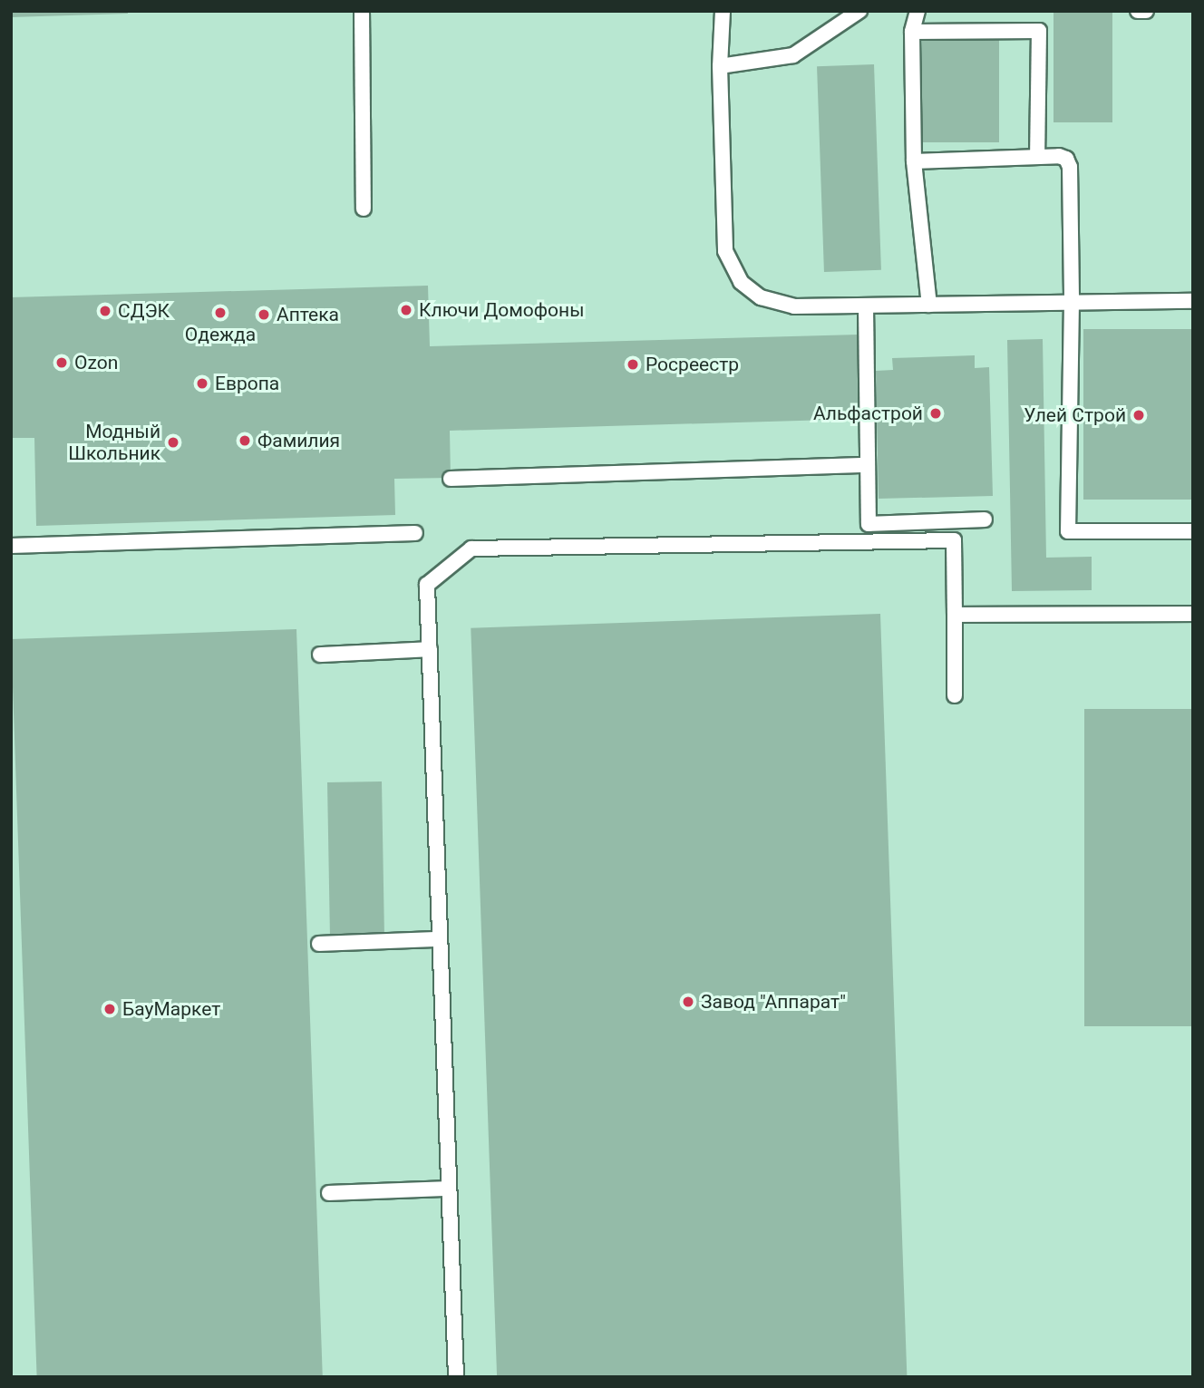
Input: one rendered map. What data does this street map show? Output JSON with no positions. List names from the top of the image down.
{
  "places": [
    "Ключи Домофоны",
    "СДЭК",
    "Одежда",
    "Аптека",
    "Ozon",
    "Росреестр",
    "Европа",
    "Альфастрой",
    "Улей Строй",
    "Фамилия",
    "Модный Школьник",
    "Завод \"Аппарат\"",
    "БауМаркет"
  ]
}
